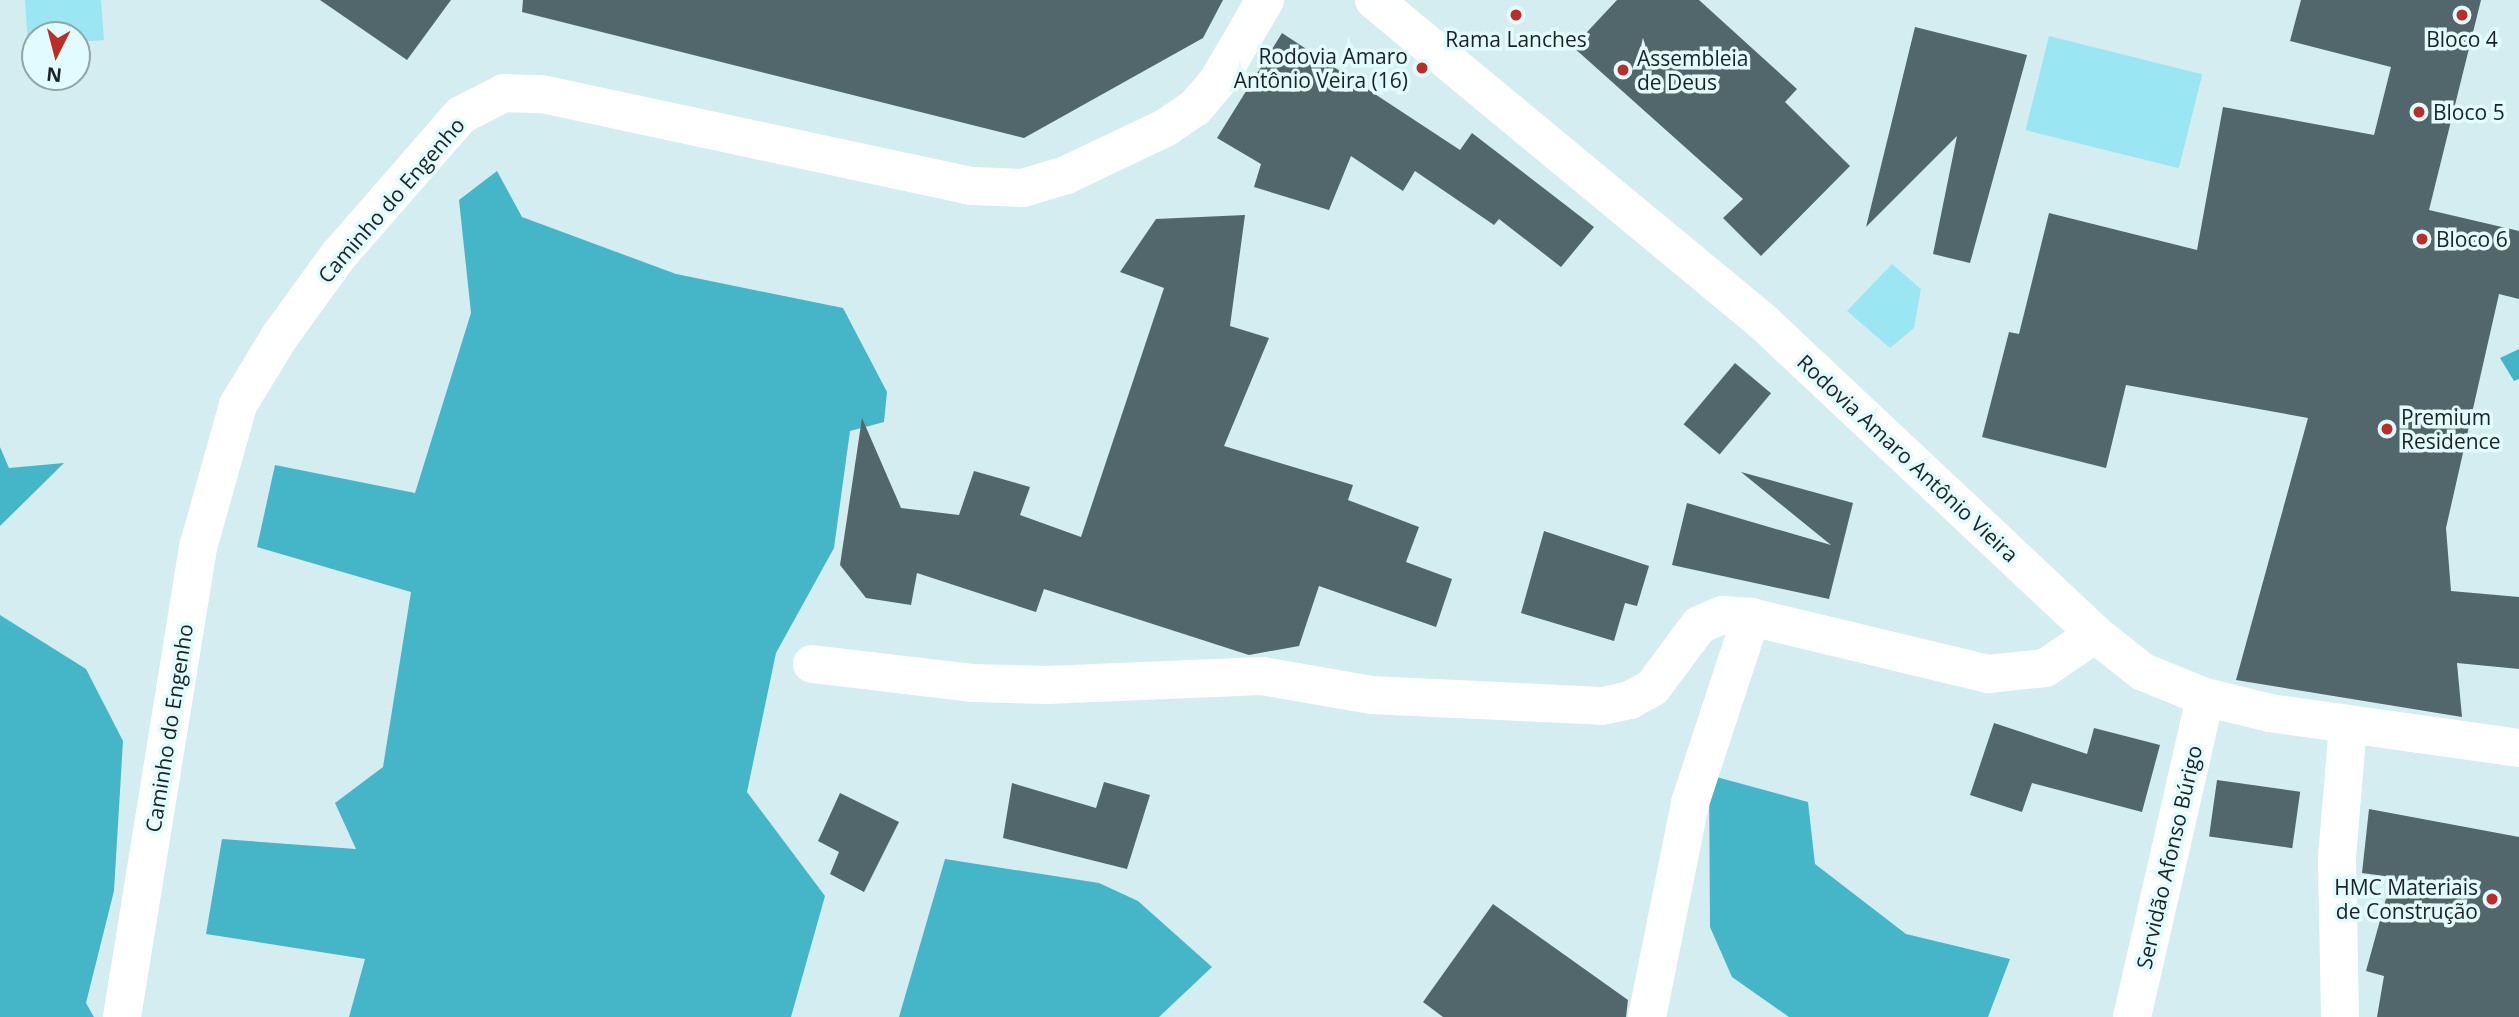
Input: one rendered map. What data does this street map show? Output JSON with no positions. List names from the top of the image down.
{
  "streets": {
    "street": ["Caminho do Engenho", "Rodovia Amaro Antônio Vieira", "Servidão Afonso Búrigo"]
  },
  "crossings": [
    ["Rodovia Amaro Antônio Vieira", "Servidão Afonso Búrigo"]
  ],
  "places": [
    "Rama Lanches",
    "Bloco 4",
    "Rodovia Amaro Antônio Veira (16)",
    "Assembleia de Deus",
    "Bloco 5",
    "Bloco 6",
    "Premium Residence",
    "HMC Materiais de Construção"
  ],
  "north": "bottom"
}
